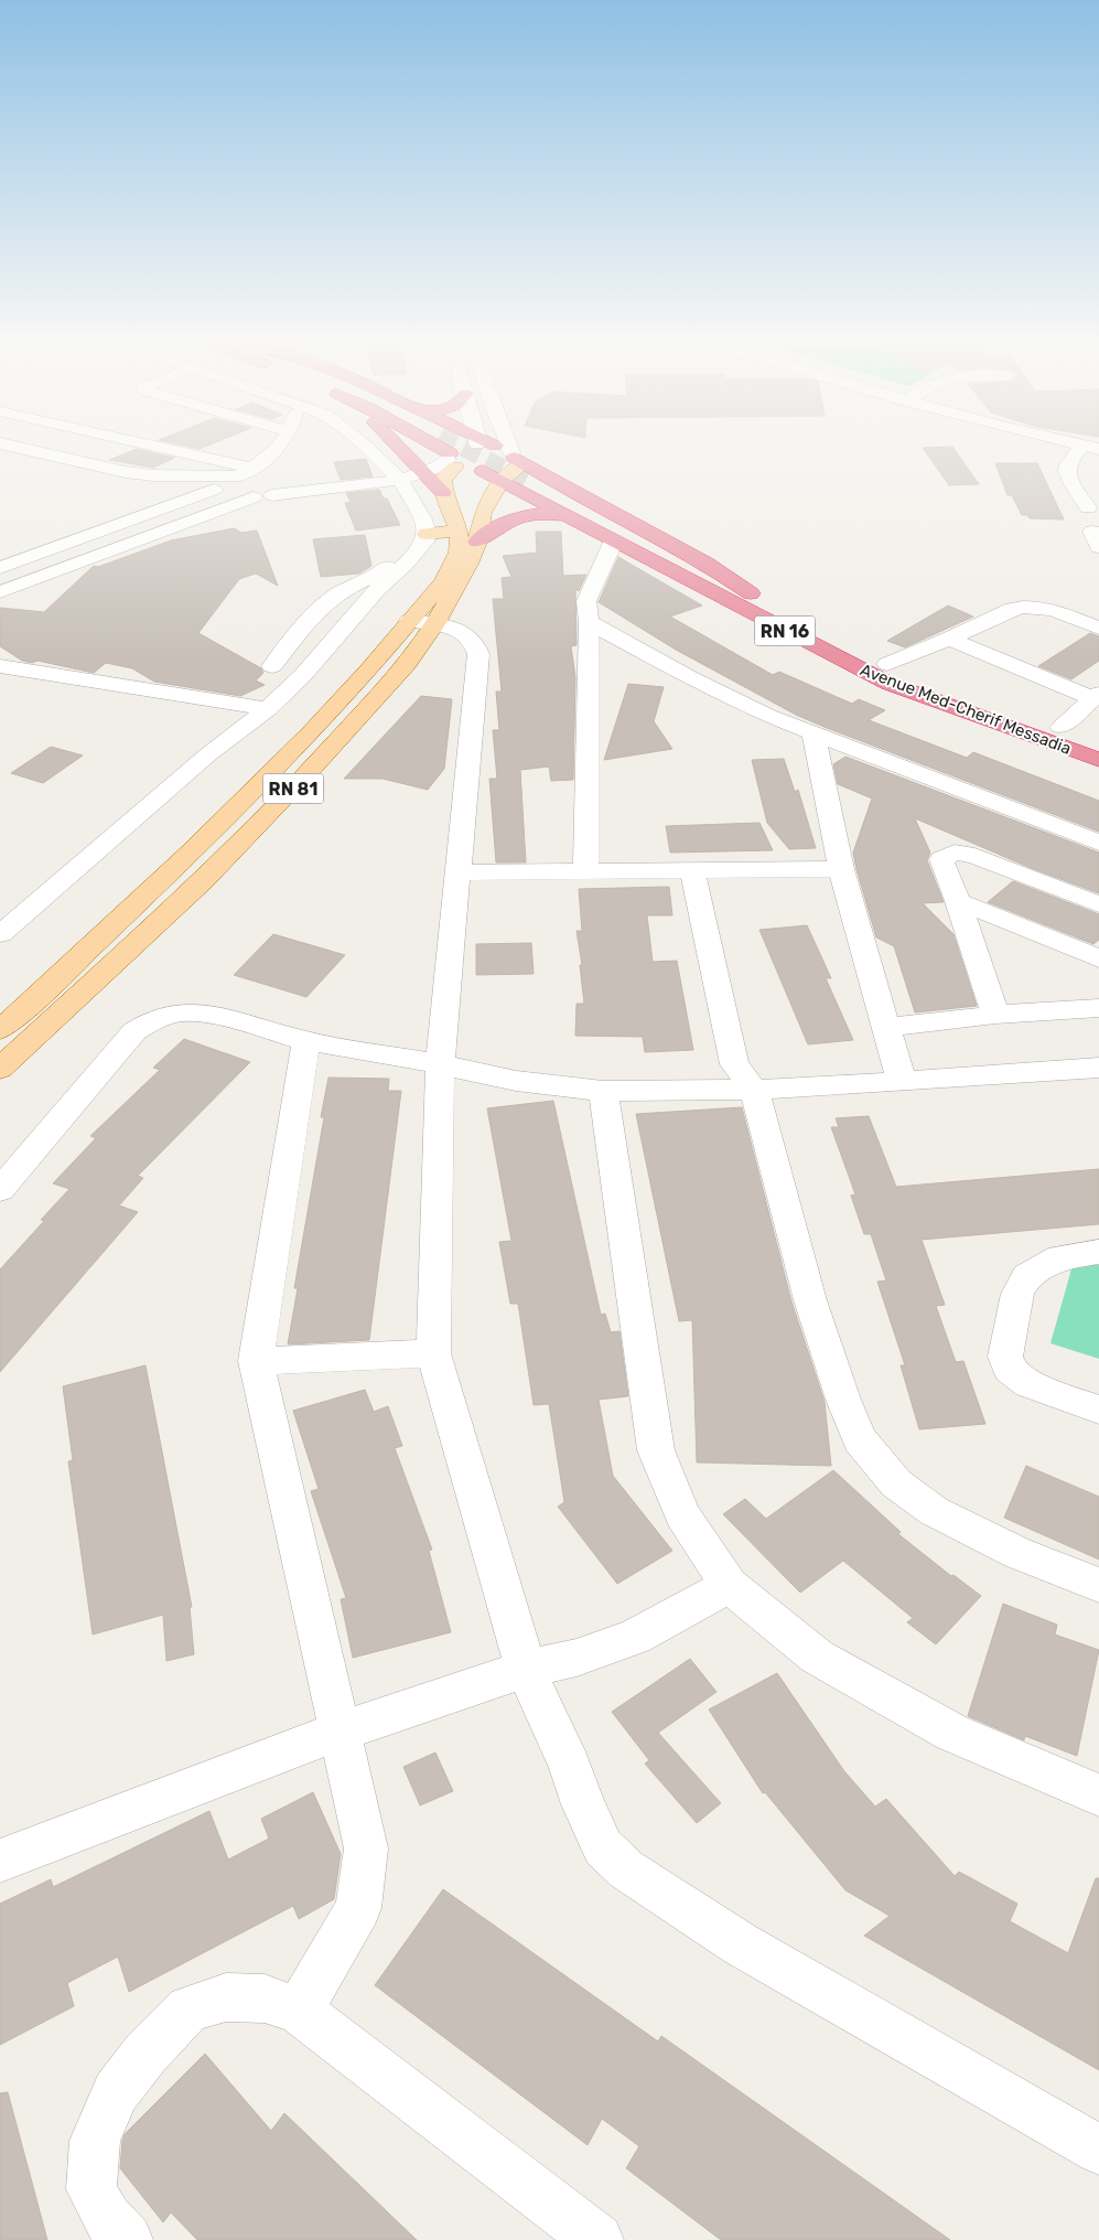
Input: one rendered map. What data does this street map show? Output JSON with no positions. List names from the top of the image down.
{
  "streets": {
    "highway": ["RN 16", "Avenue Med-Cherif Messadia"],
    "main road": ["RN 81"]
  },
  "crossings": [
    ["Avenue Med-Cherif Messadia", "RN 81"]
  ]
}
